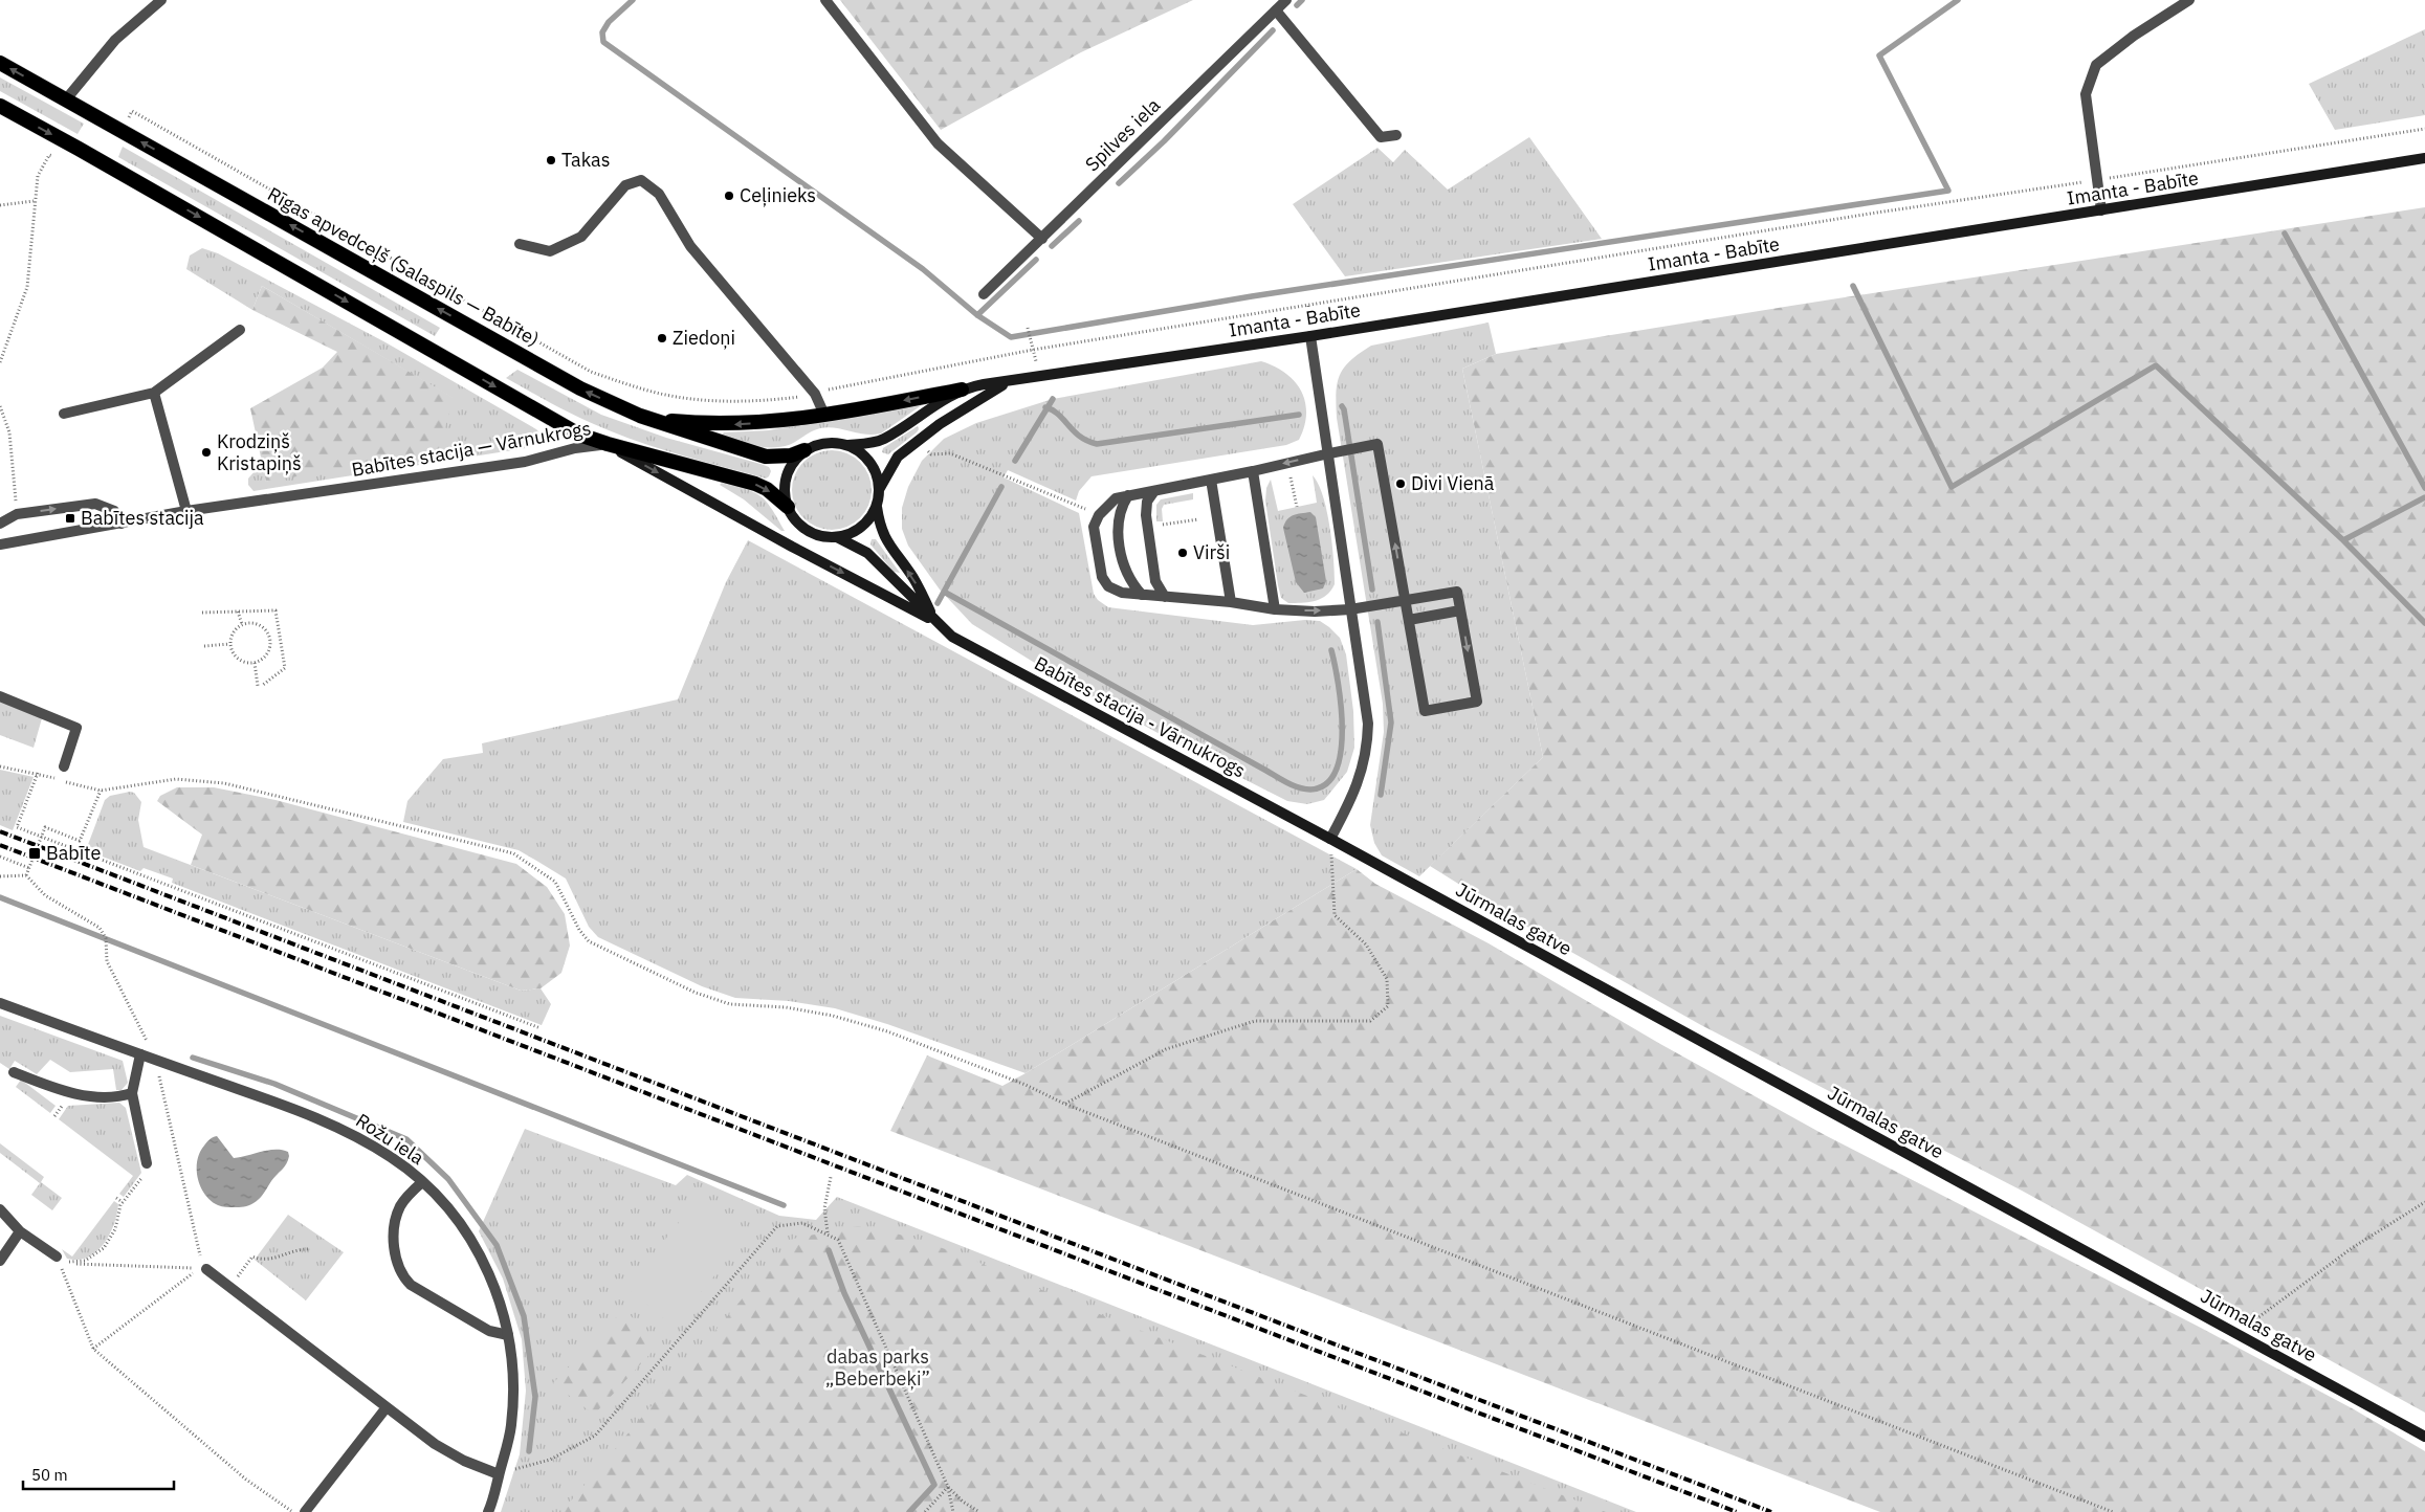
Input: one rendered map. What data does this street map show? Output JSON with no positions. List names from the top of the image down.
{
  "streets": {
    "highway": ["Rīgas apvedceļš (Salaspils — Babīte)"],
    "main road": ["Imanta - Babīte", "Babītes stacija - Vārnukrogs", "Jūrmalas gatve"],
    "street": ["Spilves iela", "Babītes stacija — Vārnukrogs", "Rožu iela"]
  },
  "crossings": [
    ["Imanta - Babīte", "Rīgas apvedceļš (Salaspils — Babīte)"],
    ["Imanta - Babīte", "Babītes stacija - Vārnukrogs"],
    ["Rīgas apvedceļš (Salaspils — Babīte)", "Babītes stacija - Vārnukrogs"],
    ["Babītes stacija - Vārnukrogs", "Jūrmalas gatve"]
  ],
  "parks": ["dabas parks „Beberbeķi”"],
  "places": {
    "other": [
      "Takas",
      "Ceļinieks",
      "Ziedoņi",
      "Krodziņš Kristapiņš",
      "Divi Vienā",
      "Virši"
    ],
    "transit": ["Babītes stacija", "Babīte"]
  },
  "scale_bar": "50 m"
}
